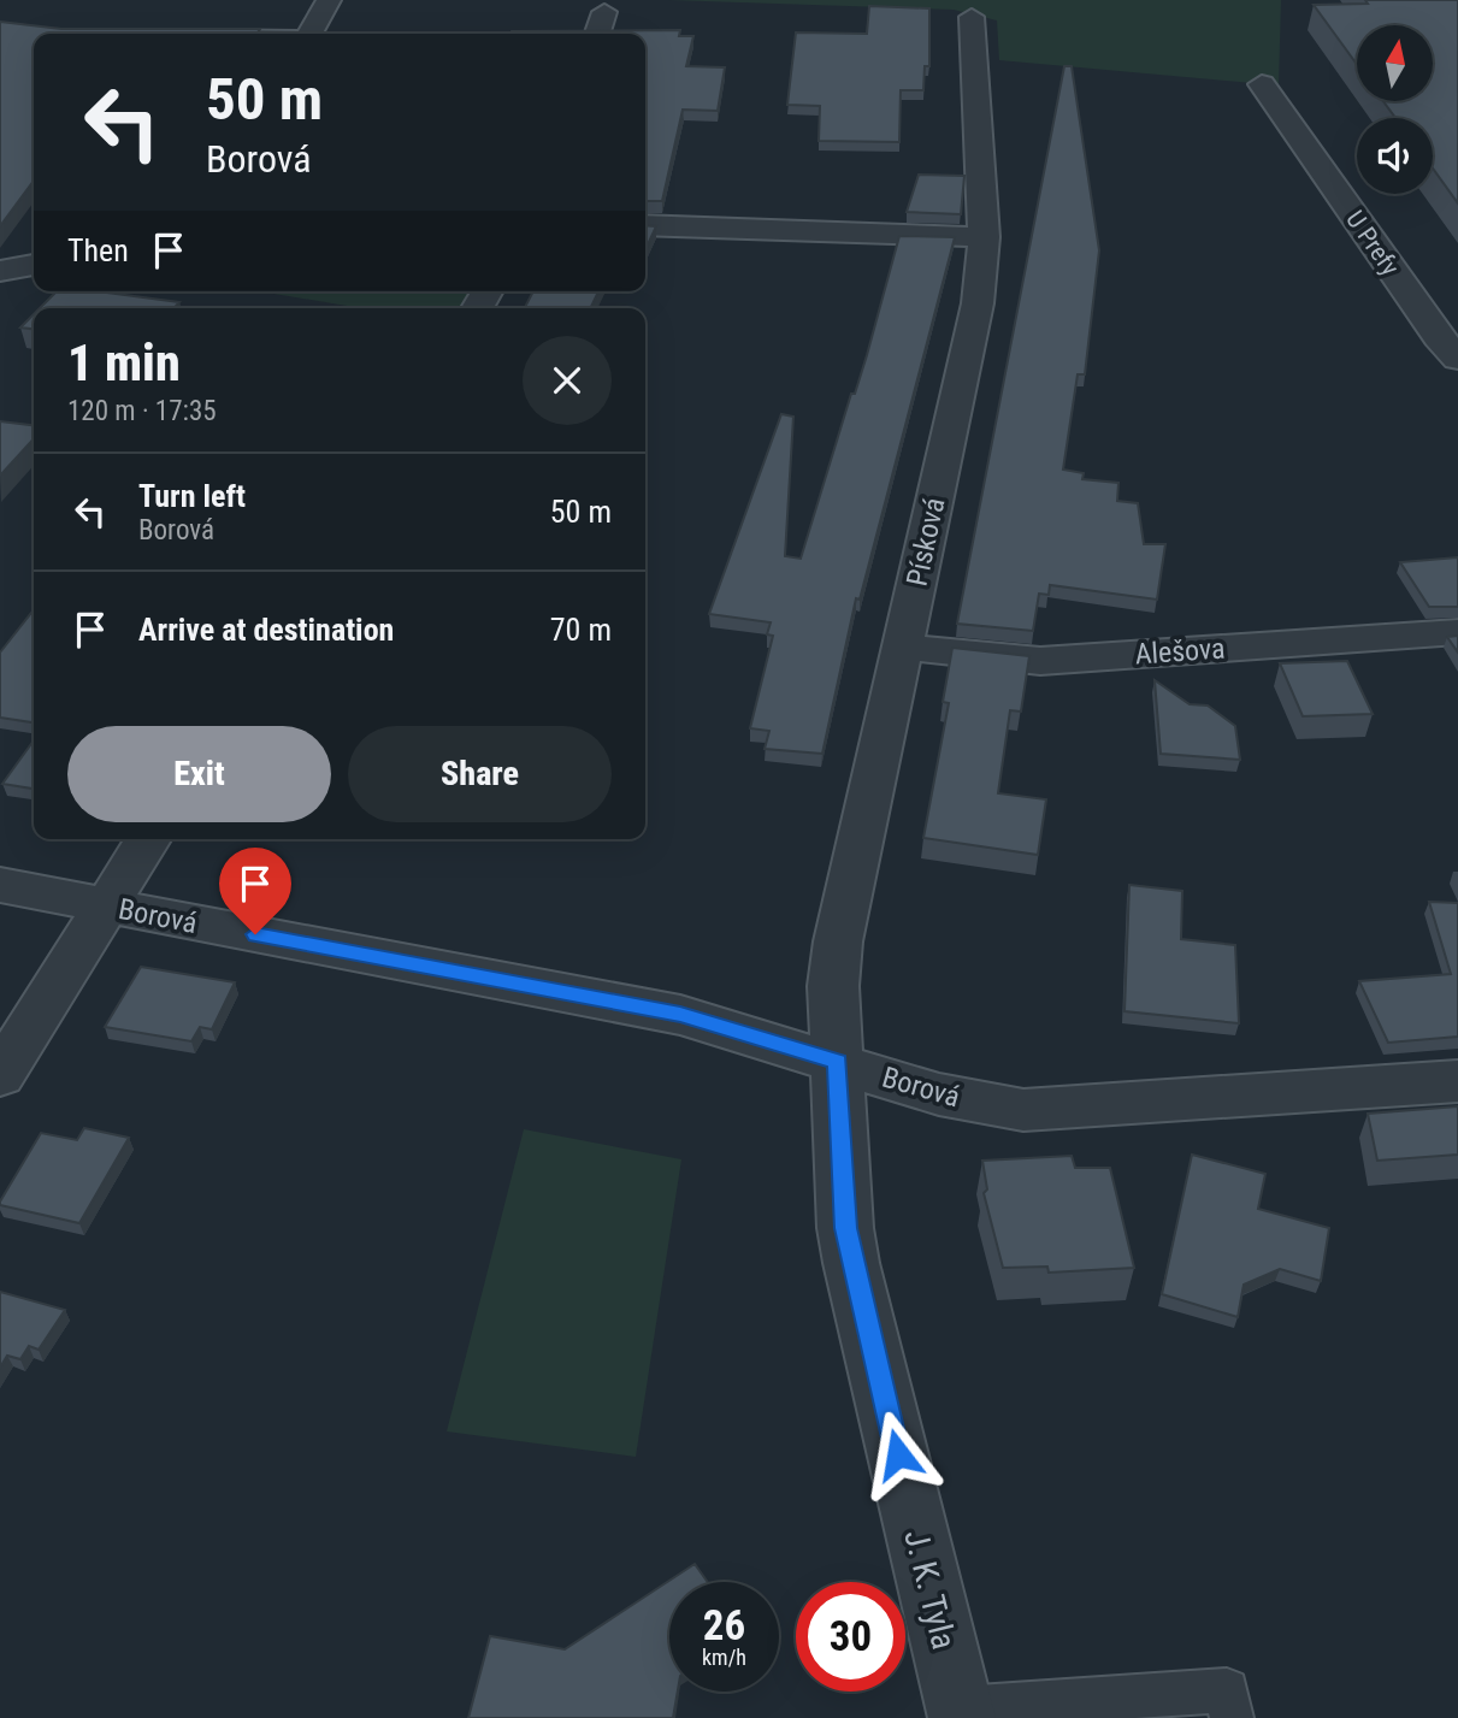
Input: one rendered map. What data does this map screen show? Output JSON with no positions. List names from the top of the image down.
{
  "streets": {
    "street": [
      "U Prefy",
      "Písková",
      "Alešova",
      "Borová",
      "J. K. Tyla"
    ]
  },
  "crossings": [
    ["Písková", "Alešova"],
    ["Písková", "Borová"],
    ["Písková", "J. K. Tyla"],
    ["Borová", "J. K. Tyla"]
  ],
  "north": "top",
  "page": {
    "turn": ["50 m", "Borová"],
    "then": "Then",
    "heading": ["1 min", "120 m · 17:35"],
    "list": [
      {
        "name": "Turn left",
        "note": "Borová",
        "value": "50 m"
      },
      {
        "name": "Arrive at destination",
        "value": "70 m"
      }
    ],
    "buttons": ["Exit", "Share"],
    "speed": "26 km/h",
    "limit": "30"
  }
}
